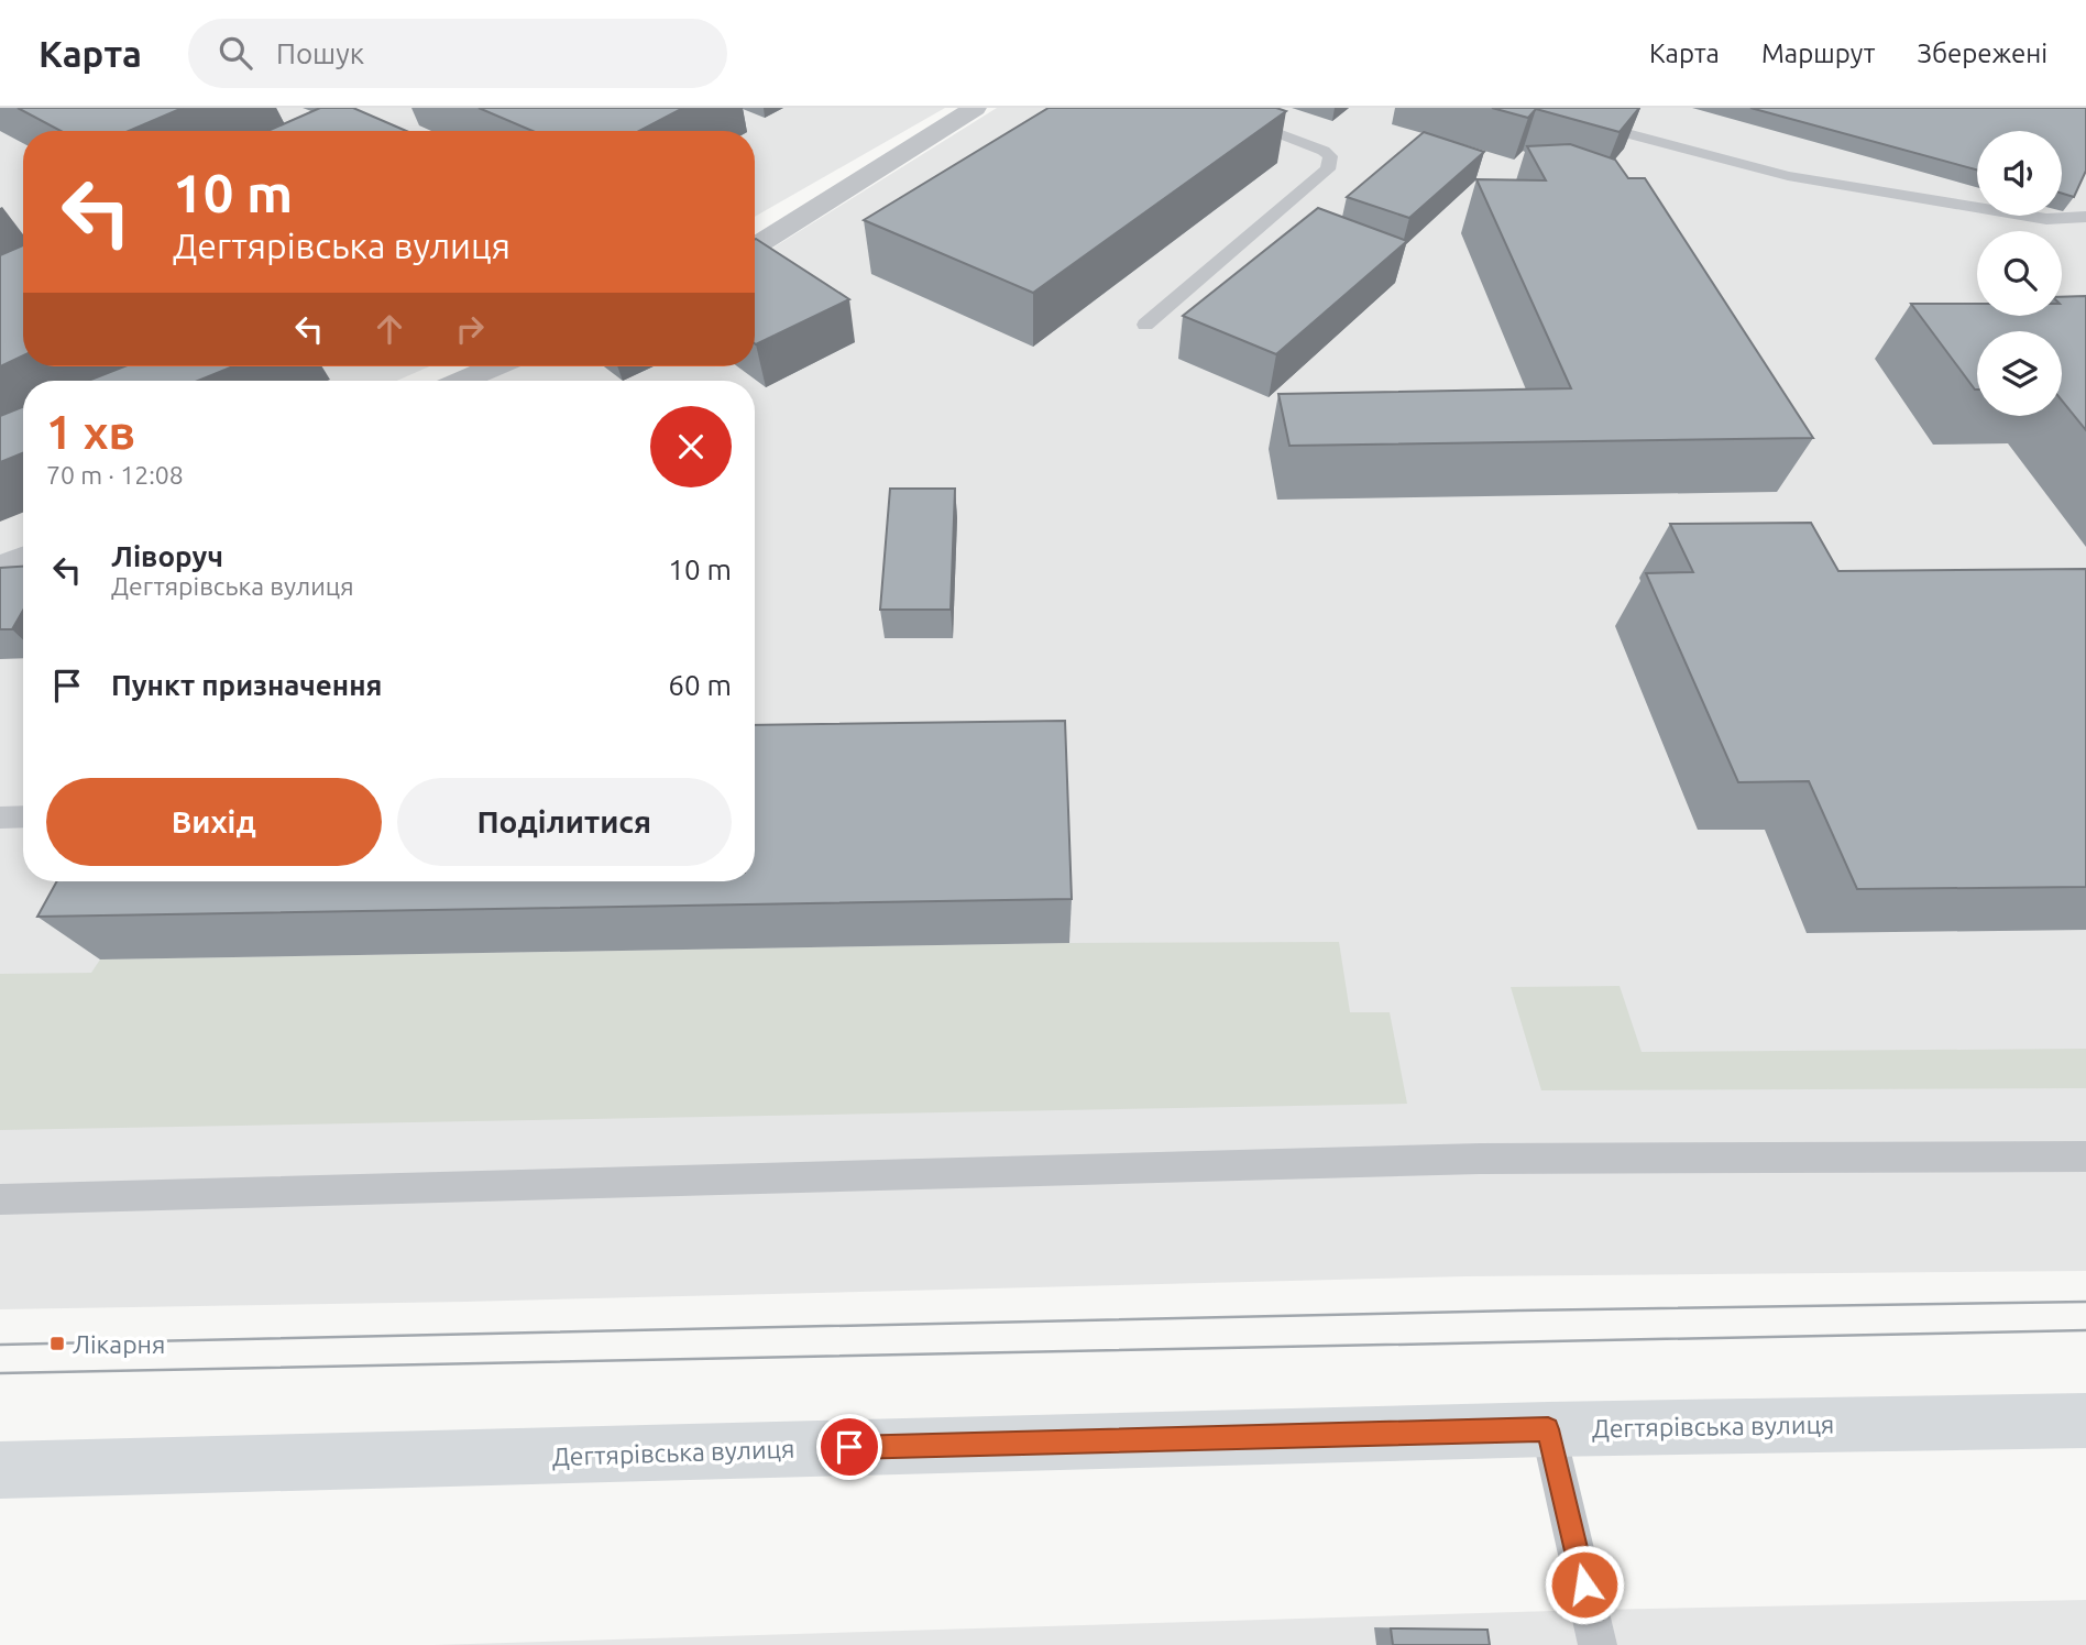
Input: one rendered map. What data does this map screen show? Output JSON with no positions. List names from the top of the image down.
{
  "streets": {
    "main road": ["Дегтярівська вулиця"]
  },
  "places": {
    "transit": ["Лікарня"]
  },
  "page": {
    "header": "Карта",
    "search": "Пошук",
    "nav": ["Карта", "Маршрут", "Збережені"],
    "turn": ["10 m", "Дегтярівська вулиця"],
    "heading": ["1 хв", "70 m · 12:08"],
    "list": [
      {
        "name": "Ліворуч",
        "note": "Дегтярівська вулиця",
        "value": "10 m"
      },
      {
        "name": "Пункт призначення",
        "value": "60 m"
      }
    ],
    "buttons": ["Вихід", "Поділитися"]
  }
}
